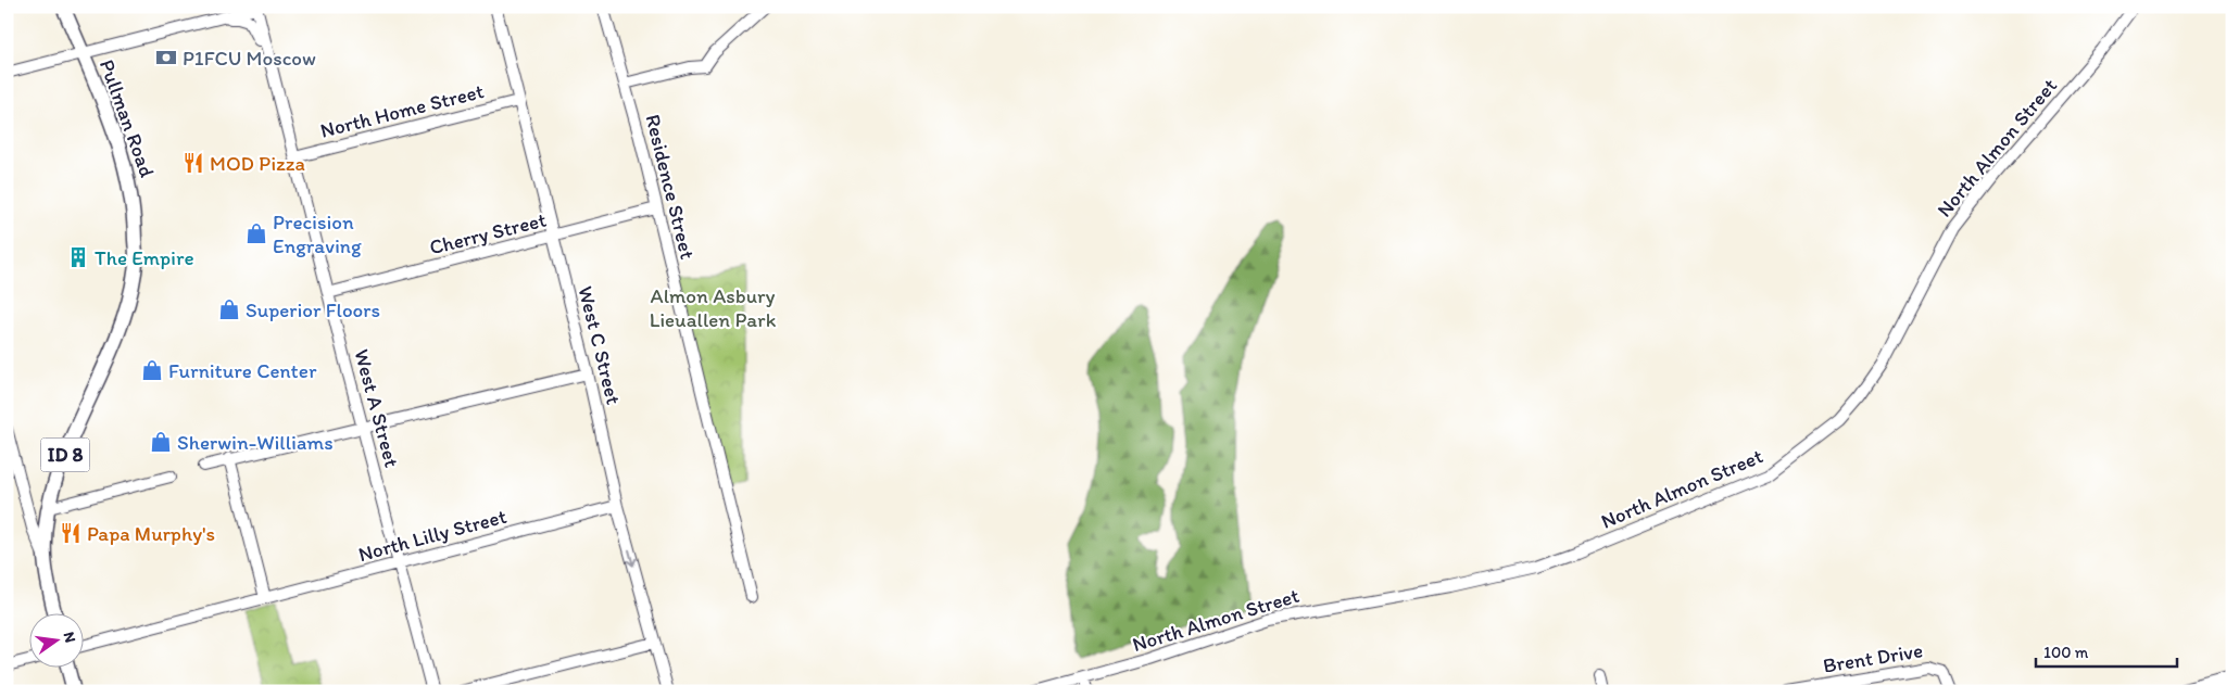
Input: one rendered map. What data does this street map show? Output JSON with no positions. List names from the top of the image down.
{
  "streets": {
    "main road": ["Pullman Road", "ID 8"],
    "street": [
      "North Home Street",
      "North Almon Street",
      "Residence Street",
      "Cherry Street",
      "West C Street",
      "West A Street",
      "North Lilly Street",
      "Brent Drive"
    ]
  },
  "crossings": [
    ["North Home Street", "West C Street"],
    ["North Home Street", "West A Street"],
    ["Pullman Road", "ID 8"],
    ["Residence Street", "Cherry Street"],
    ["Cherry Street", "West C Street"],
    ["Cherry Street", "West A Street"],
    ["West C Street", "North Lilly Street"],
    ["West A Street", "North Lilly Street"]
  ],
  "parks": ["Almon Asbury Lieuallen Park"],
  "places": {
    "bank": ["P1FCU Moscow"],
    "restaurant": ["MOD Pizza", "Papa Murphy's"],
    "shop": [
      "Precision Engraving",
      "Superior Floors",
      "Furniture Center",
      "Sherwin-Williams"
    ],
    "building": ["The Empire"]
  },
  "scale_bar": "100 m",
  "north": "right"
}
